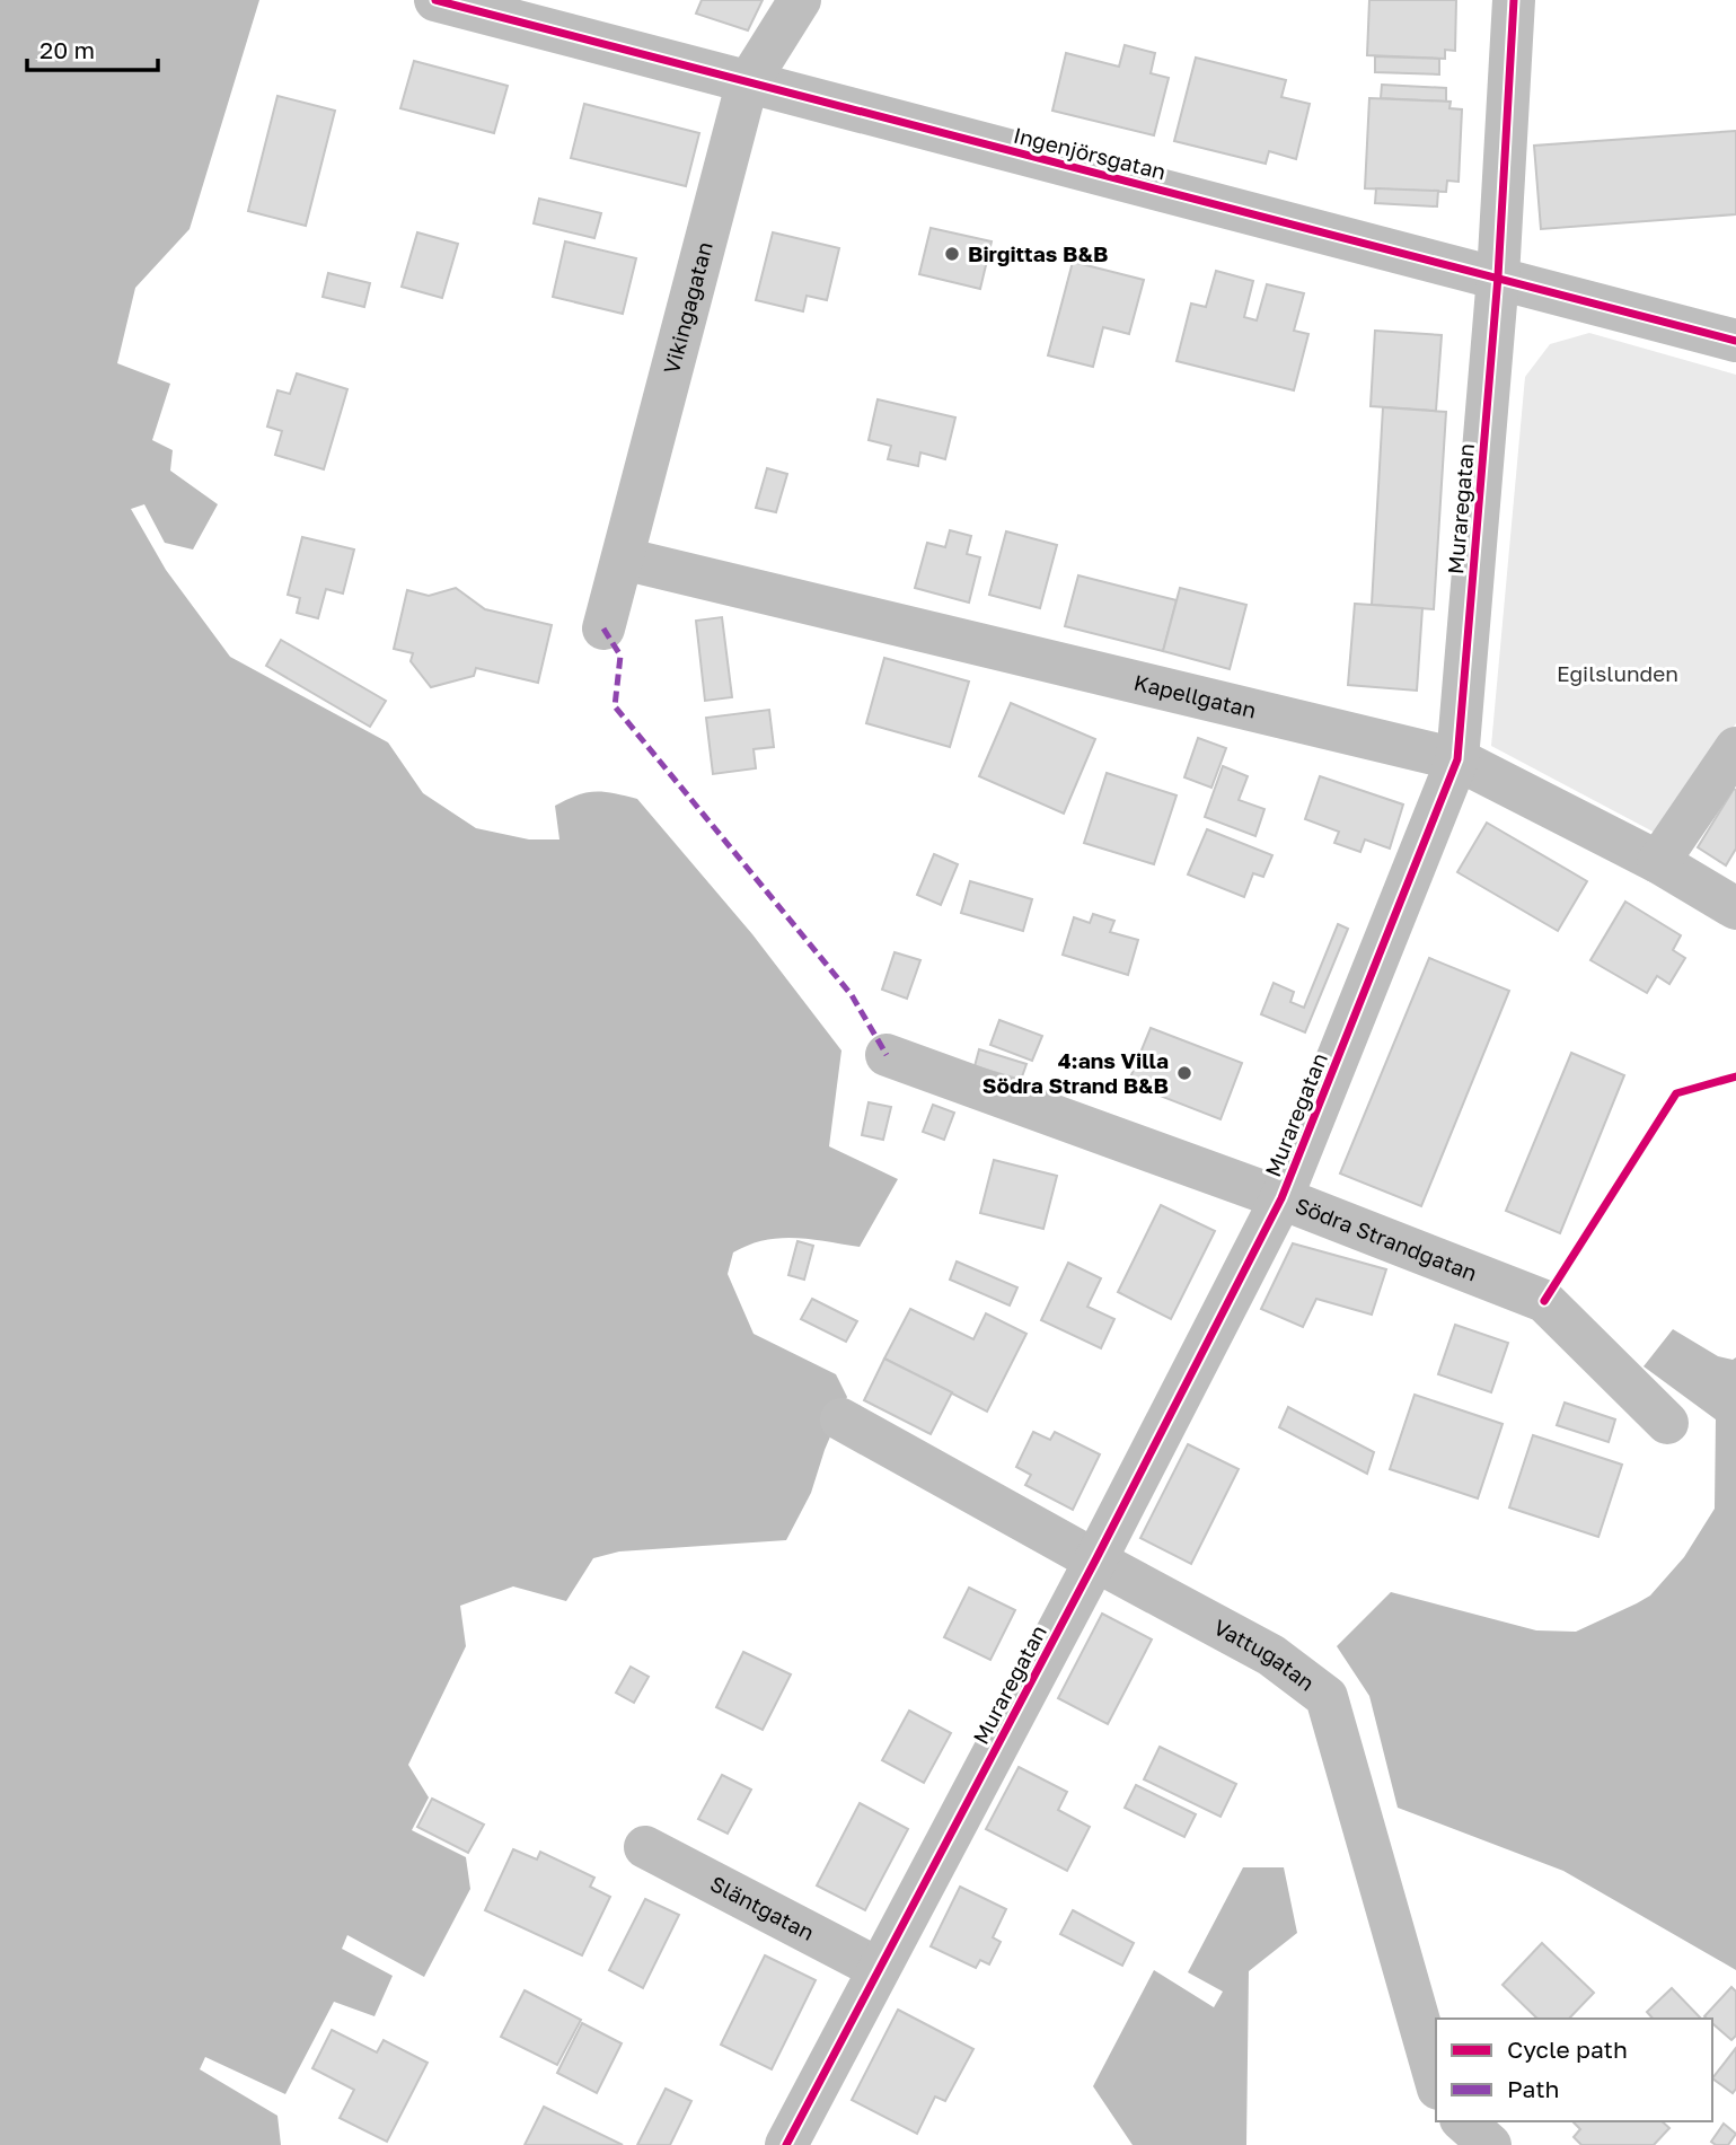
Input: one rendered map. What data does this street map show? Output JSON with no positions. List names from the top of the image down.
{
  "streets": {
    "street": [
      "Ingenjörsgatan",
      "Vikingagatan",
      "Muraregatan",
      "Kapellgatan",
      "Södra Strandgatan",
      "Vattugatan",
      "Släntgatan"
    ]
  },
  "crossings": [
    ["Ingenjörsgatan", "Vikingagatan"],
    ["Ingenjörsgatan", "Muraregatan"],
    ["Vikingagatan", "Kapellgatan"],
    ["Muraregatan", "Kapellgatan"],
    ["Muraregatan", "Södra Strandgatan"],
    ["Muraregatan", "Vattugatan"],
    ["Muraregatan", "Släntgatan"]
  ],
  "parks": ["Egilslunden"],
  "places": ["Birgittas B&B", "4:ans Villa Södra Strand B&B"],
  "legend": ["Cycle path", "Path"],
  "scale_bar": "20 m"
}
